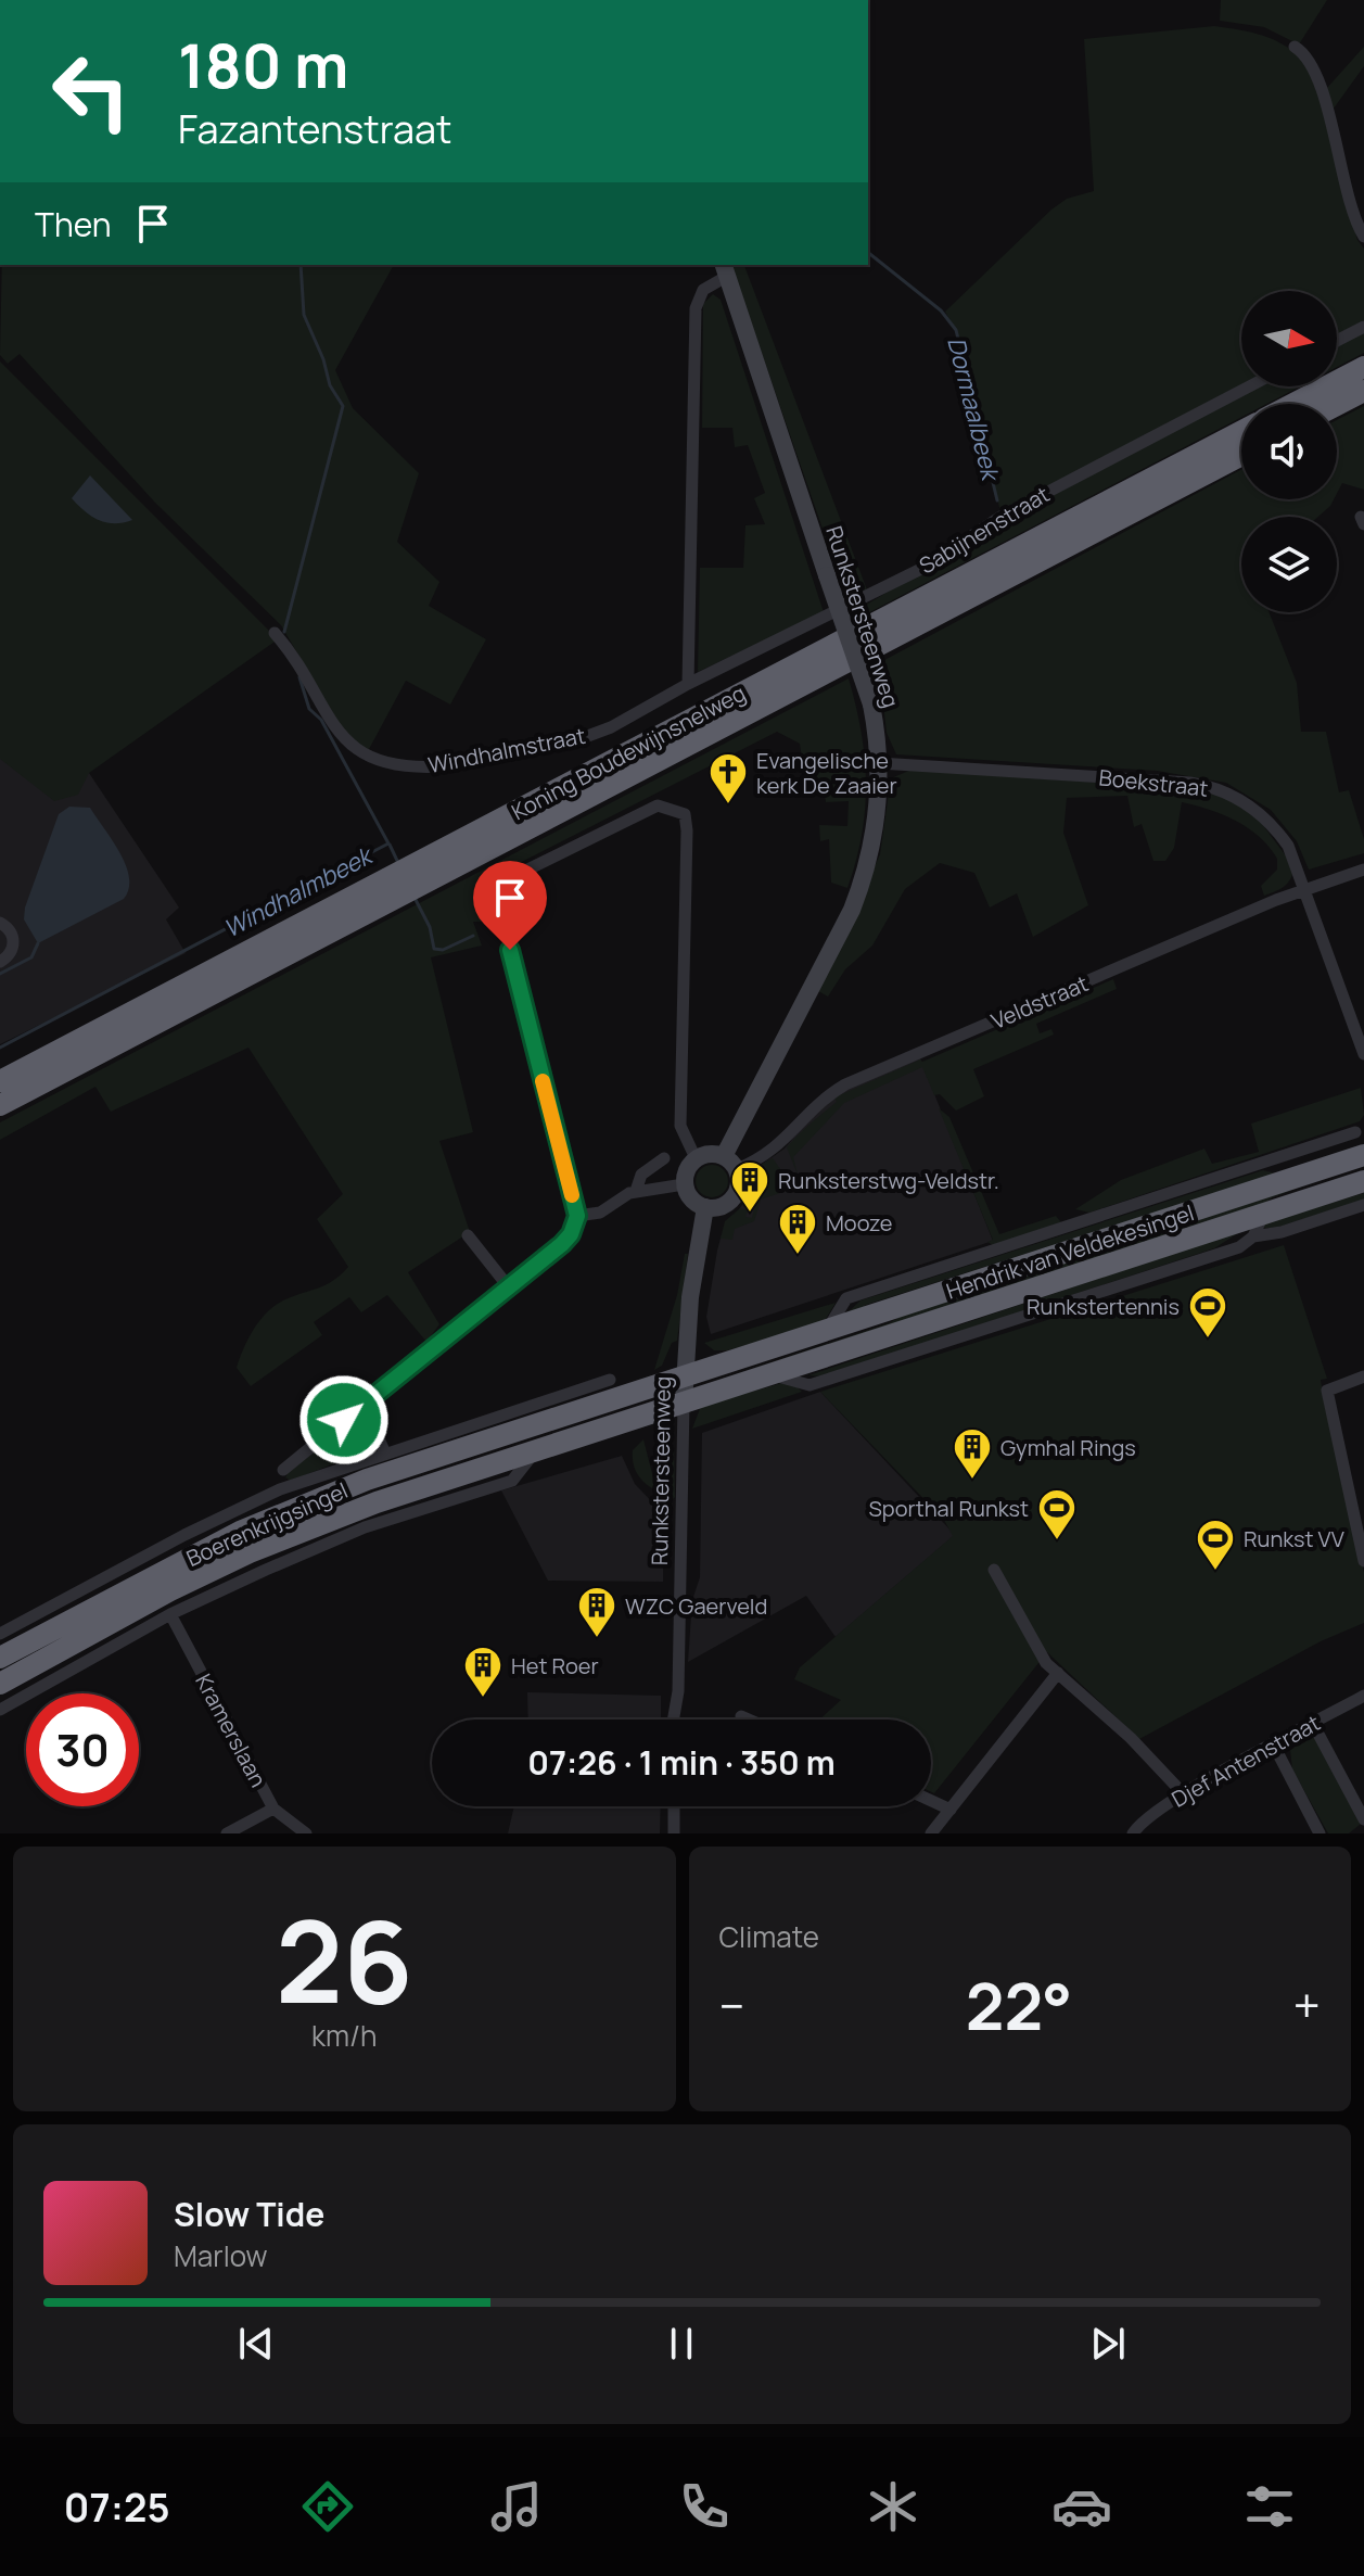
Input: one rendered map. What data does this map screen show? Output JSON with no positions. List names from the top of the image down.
{
  "streets": {
    "highway": ["Koning Boudewijnsnelweg", "Hendrik van Veldekesingel", "Boerenkrijgsingel"],
    "street": [
      "Sabijnenstraat",
      "Runkstersteenweg",
      "Windhalmstraat",
      "Boekstraat",
      "Veldstraat",
      "Kramerslaan",
      "Djef Antenstraat"
    ]
  },
  "crossings": [
    ["Sabijnenstraat", "Runkstersteenweg"],
    ["Sabijnenstraat", "Windhalmstraat"],
    ["Runkstersteenweg", "Windhalmstraat"],
    ["Runkstersteenweg", "Boekstraat"],
    ["Runkstersteenweg", "Veldstraat"],
    ["Runkstersteenweg", "Hendrik van Veldekesingel"],
    ["Runkstersteenweg", "Boerenkrijgsingel"],
    ["Boekstraat", "Veldstraat"],
    ["Hendrik van Veldekesingel", "Boerenkrijgsingel"],
    ["Boerenkrijgsingel", "Kramerslaan"]
  ],
  "water": ["Dormaalbeek", "Windhalmbeek"],
  "places": {
    "church": ["Evangelische kerk De Zaaier"],
    "building": [
      "Runksterstwg-Veldstr.",
      "Mooze",
      "Gymhal Rings",
      "WZC Gaerveld",
      "Het Roer"
    ],
    "sports": ["Runkstertennis", "Sporthal Runkst", "Runkst VV"]
  },
  "north": "right",
  "page": {
    "turn": ["180 m", "Fazantenstraat"],
    "then": "Then",
    "limit": "30",
    "trip": "07:26 · 1 min · 350 m",
    "tile": [
      ["26", "km/h"],
      "Climate"
    ],
    "heat": ["−", "22°", "+"],
    "song": ["Slow Tide", "Marlow"],
    "tabs": "07:25"
  }
}
